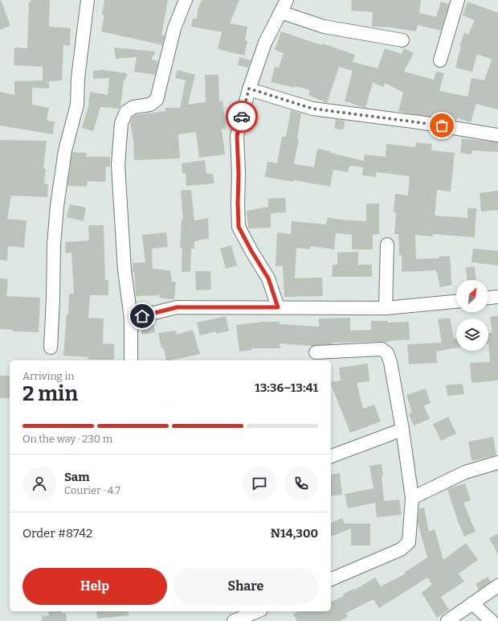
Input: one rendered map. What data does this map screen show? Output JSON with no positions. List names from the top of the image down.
{
  "north": "top right",
  "page": {
    "heading": ["2 min", "Arriving in", "13:36–13:41"],
    "panel": [
      "Sam",
      "Courier · 4.7",
      "Order #8742",
      "₦14,300"
    ],
    "bar": "On the way · 230 m",
    "buttons": ["Help", "Share"]
  }
}
